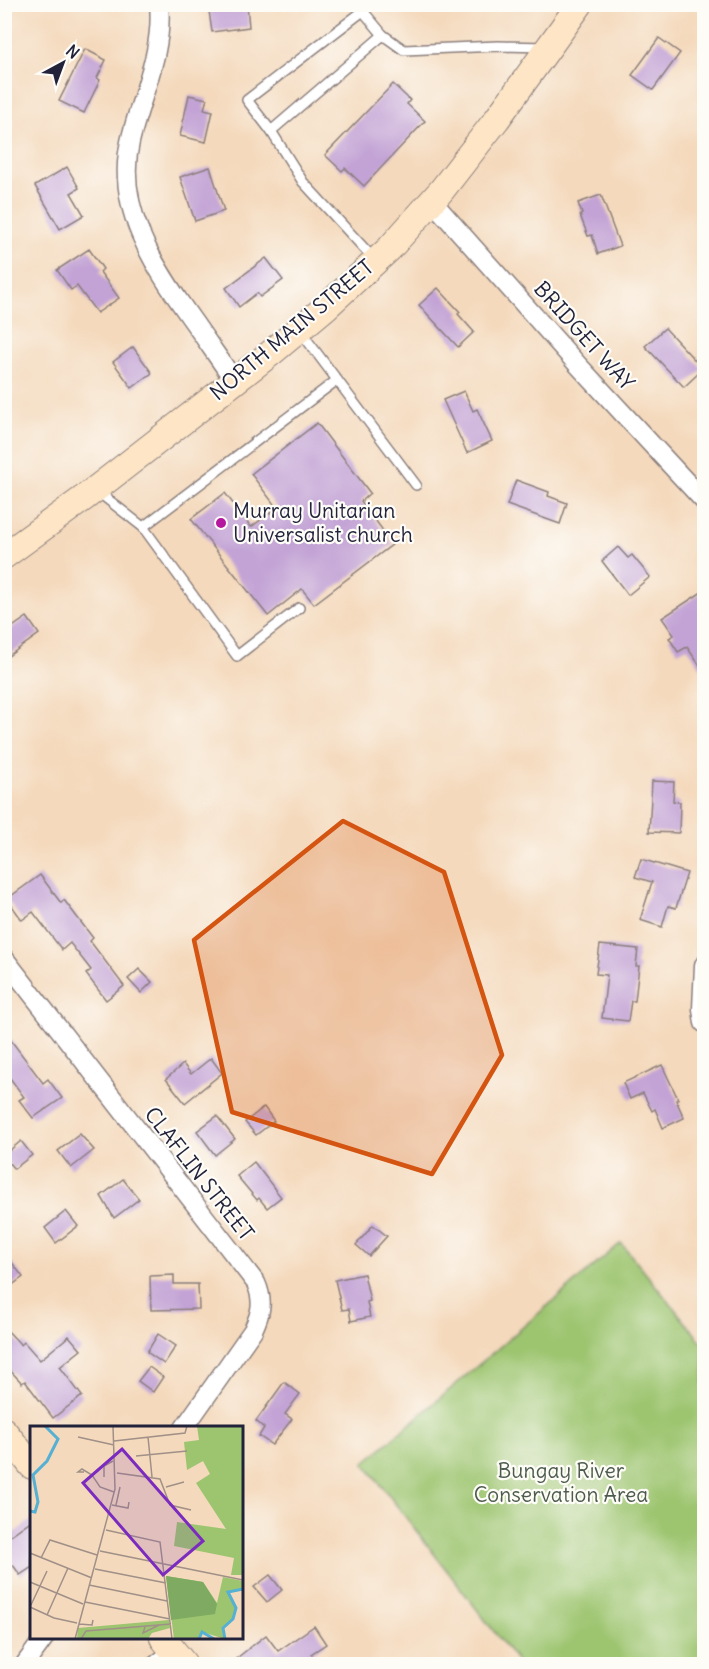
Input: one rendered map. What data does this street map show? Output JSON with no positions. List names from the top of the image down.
{
  "streets": {
    "main road": ["NORTH MAIN STREET"],
    "street": ["BRIDGET WAY", "CLAFLIN STREET"]
  },
  "crossings": [
    ["NORTH MAIN STREET", "BRIDGET WAY"]
  ],
  "parks": ["Bungay River Conservation Area"],
  "places": ["Murray Unitarian Universalist church"],
  "north": "top right"
}
